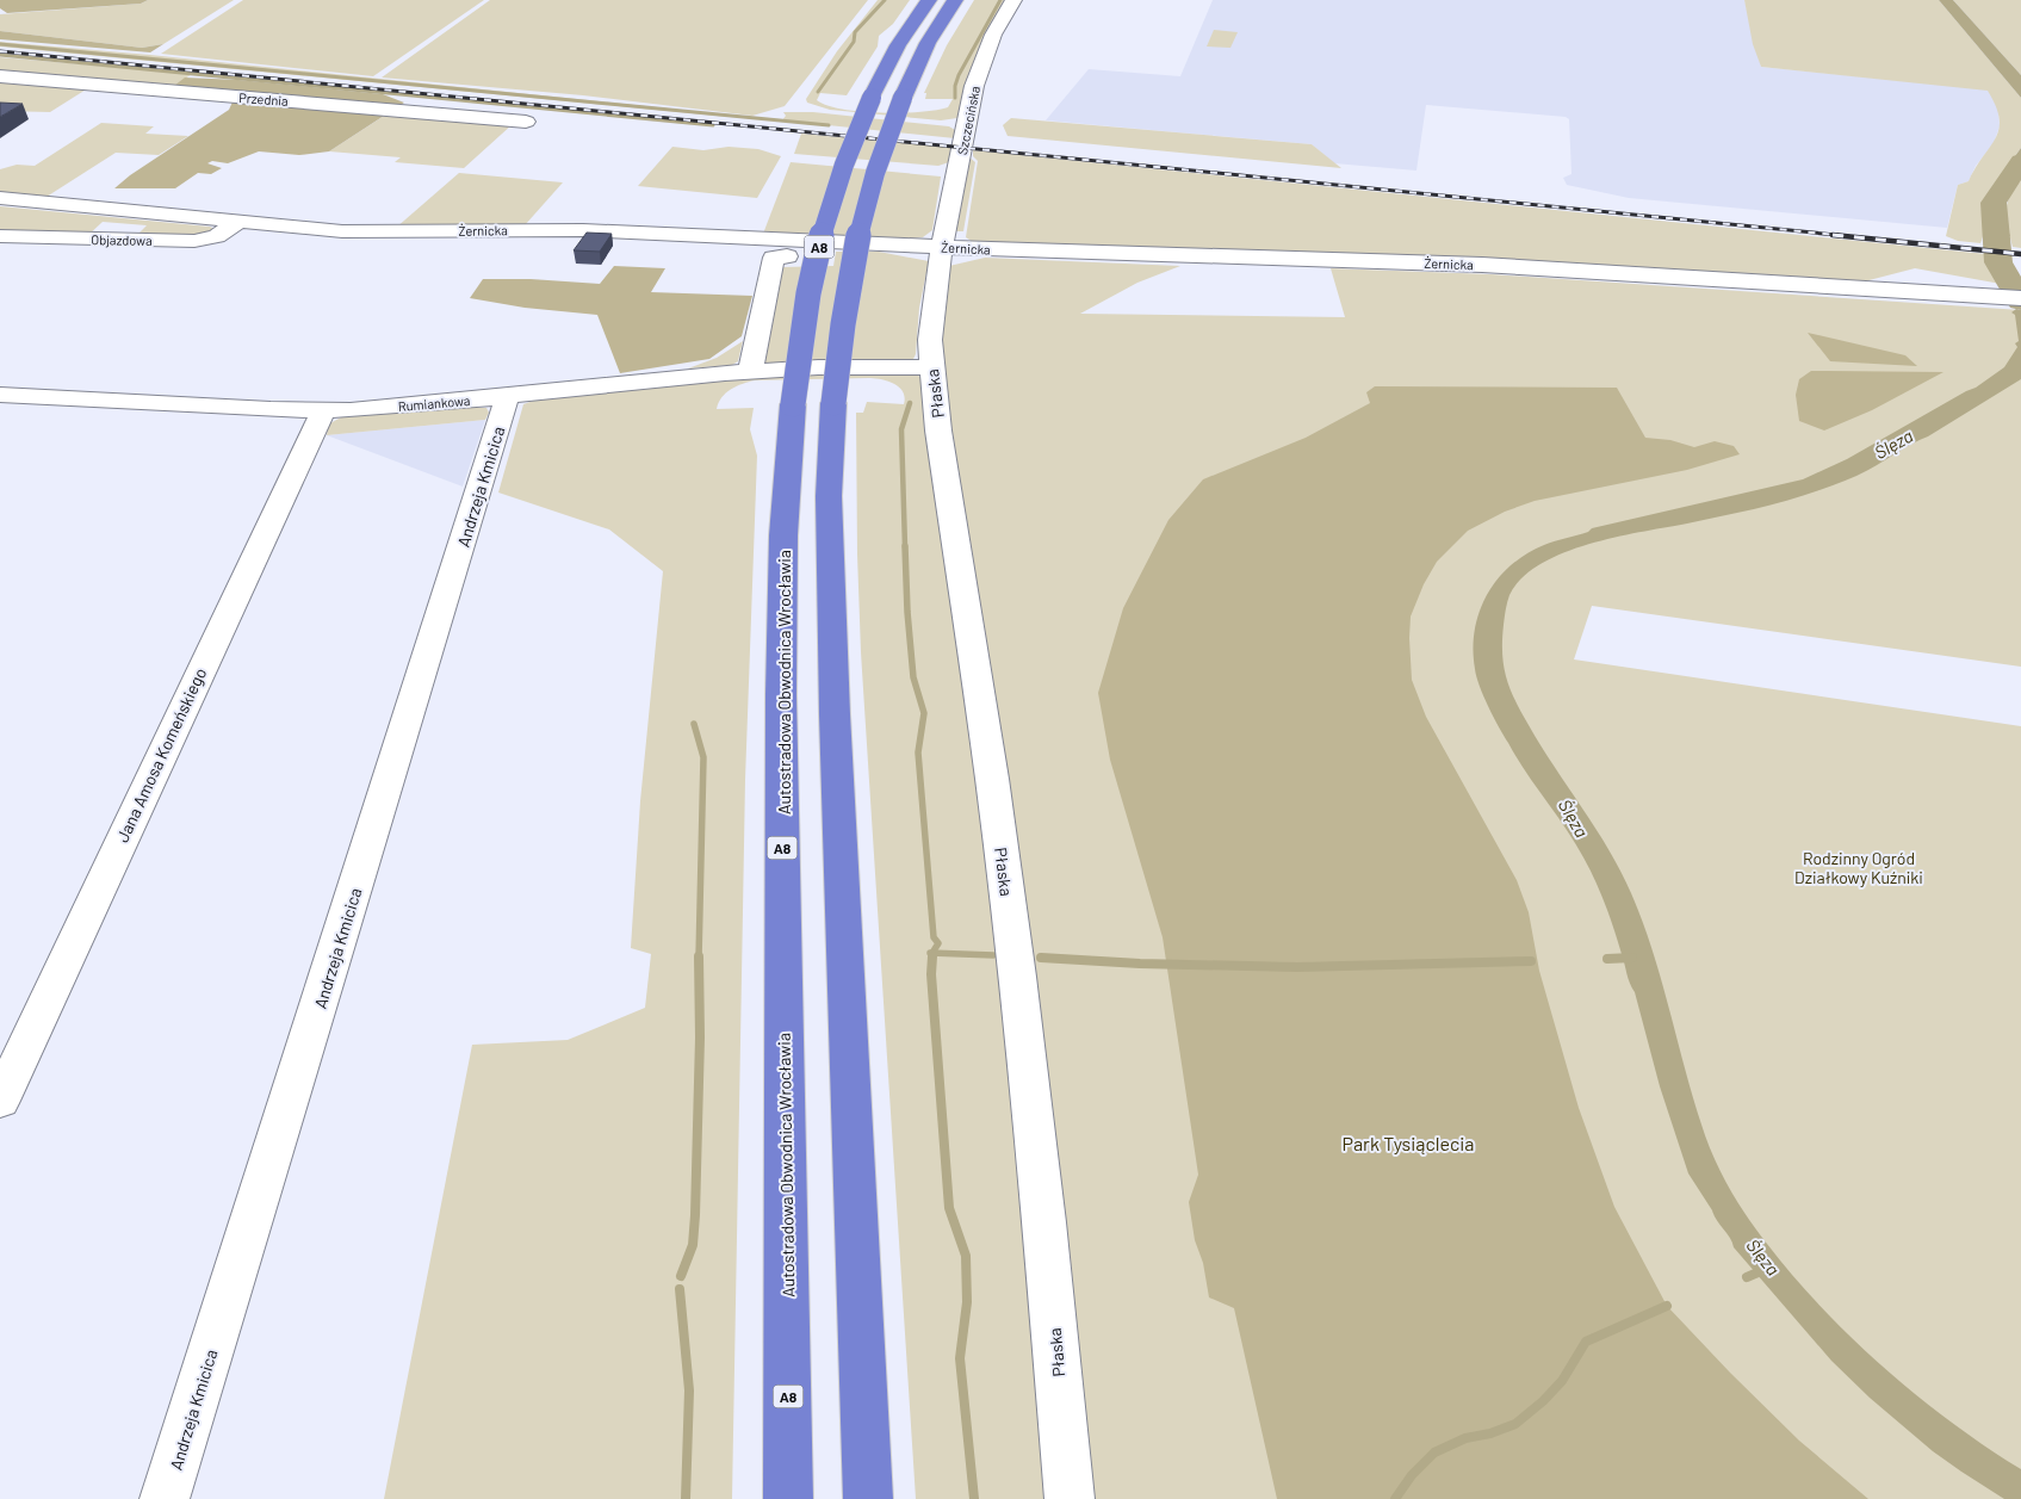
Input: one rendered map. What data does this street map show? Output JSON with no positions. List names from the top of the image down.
{
  "streets": {
    "highway": ["A8", "Autostradowa Obwodnica Wrocławia"],
    "street": [
      "Przednia",
      "Szczecińska",
      "Żernicka",
      "Objazdowa",
      "Płaska",
      "Rumiankowa",
      "Andrzeja Kmicica",
      "Jana Amosa Komeńskiego"
    ]
  },
  "crossings": [
    ["Szczecińska", "Żernicka"],
    ["Szczecińska", "Płaska"],
    ["Żernicka", "Objazdowa"],
    ["Żernicka", "Płaska"],
    ["Płaska", "Rumiankowa"],
    ["Rumiankowa", "Andrzeja Kmicica"],
    ["Rumiankowa", "Jana Amosa Komeńskiego"]
  ],
  "water": ["Ślęza"],
  "parks": ["Rodzinny Ogród Działkowy Kuźniki", "Park Tysiąclecia"]
}
